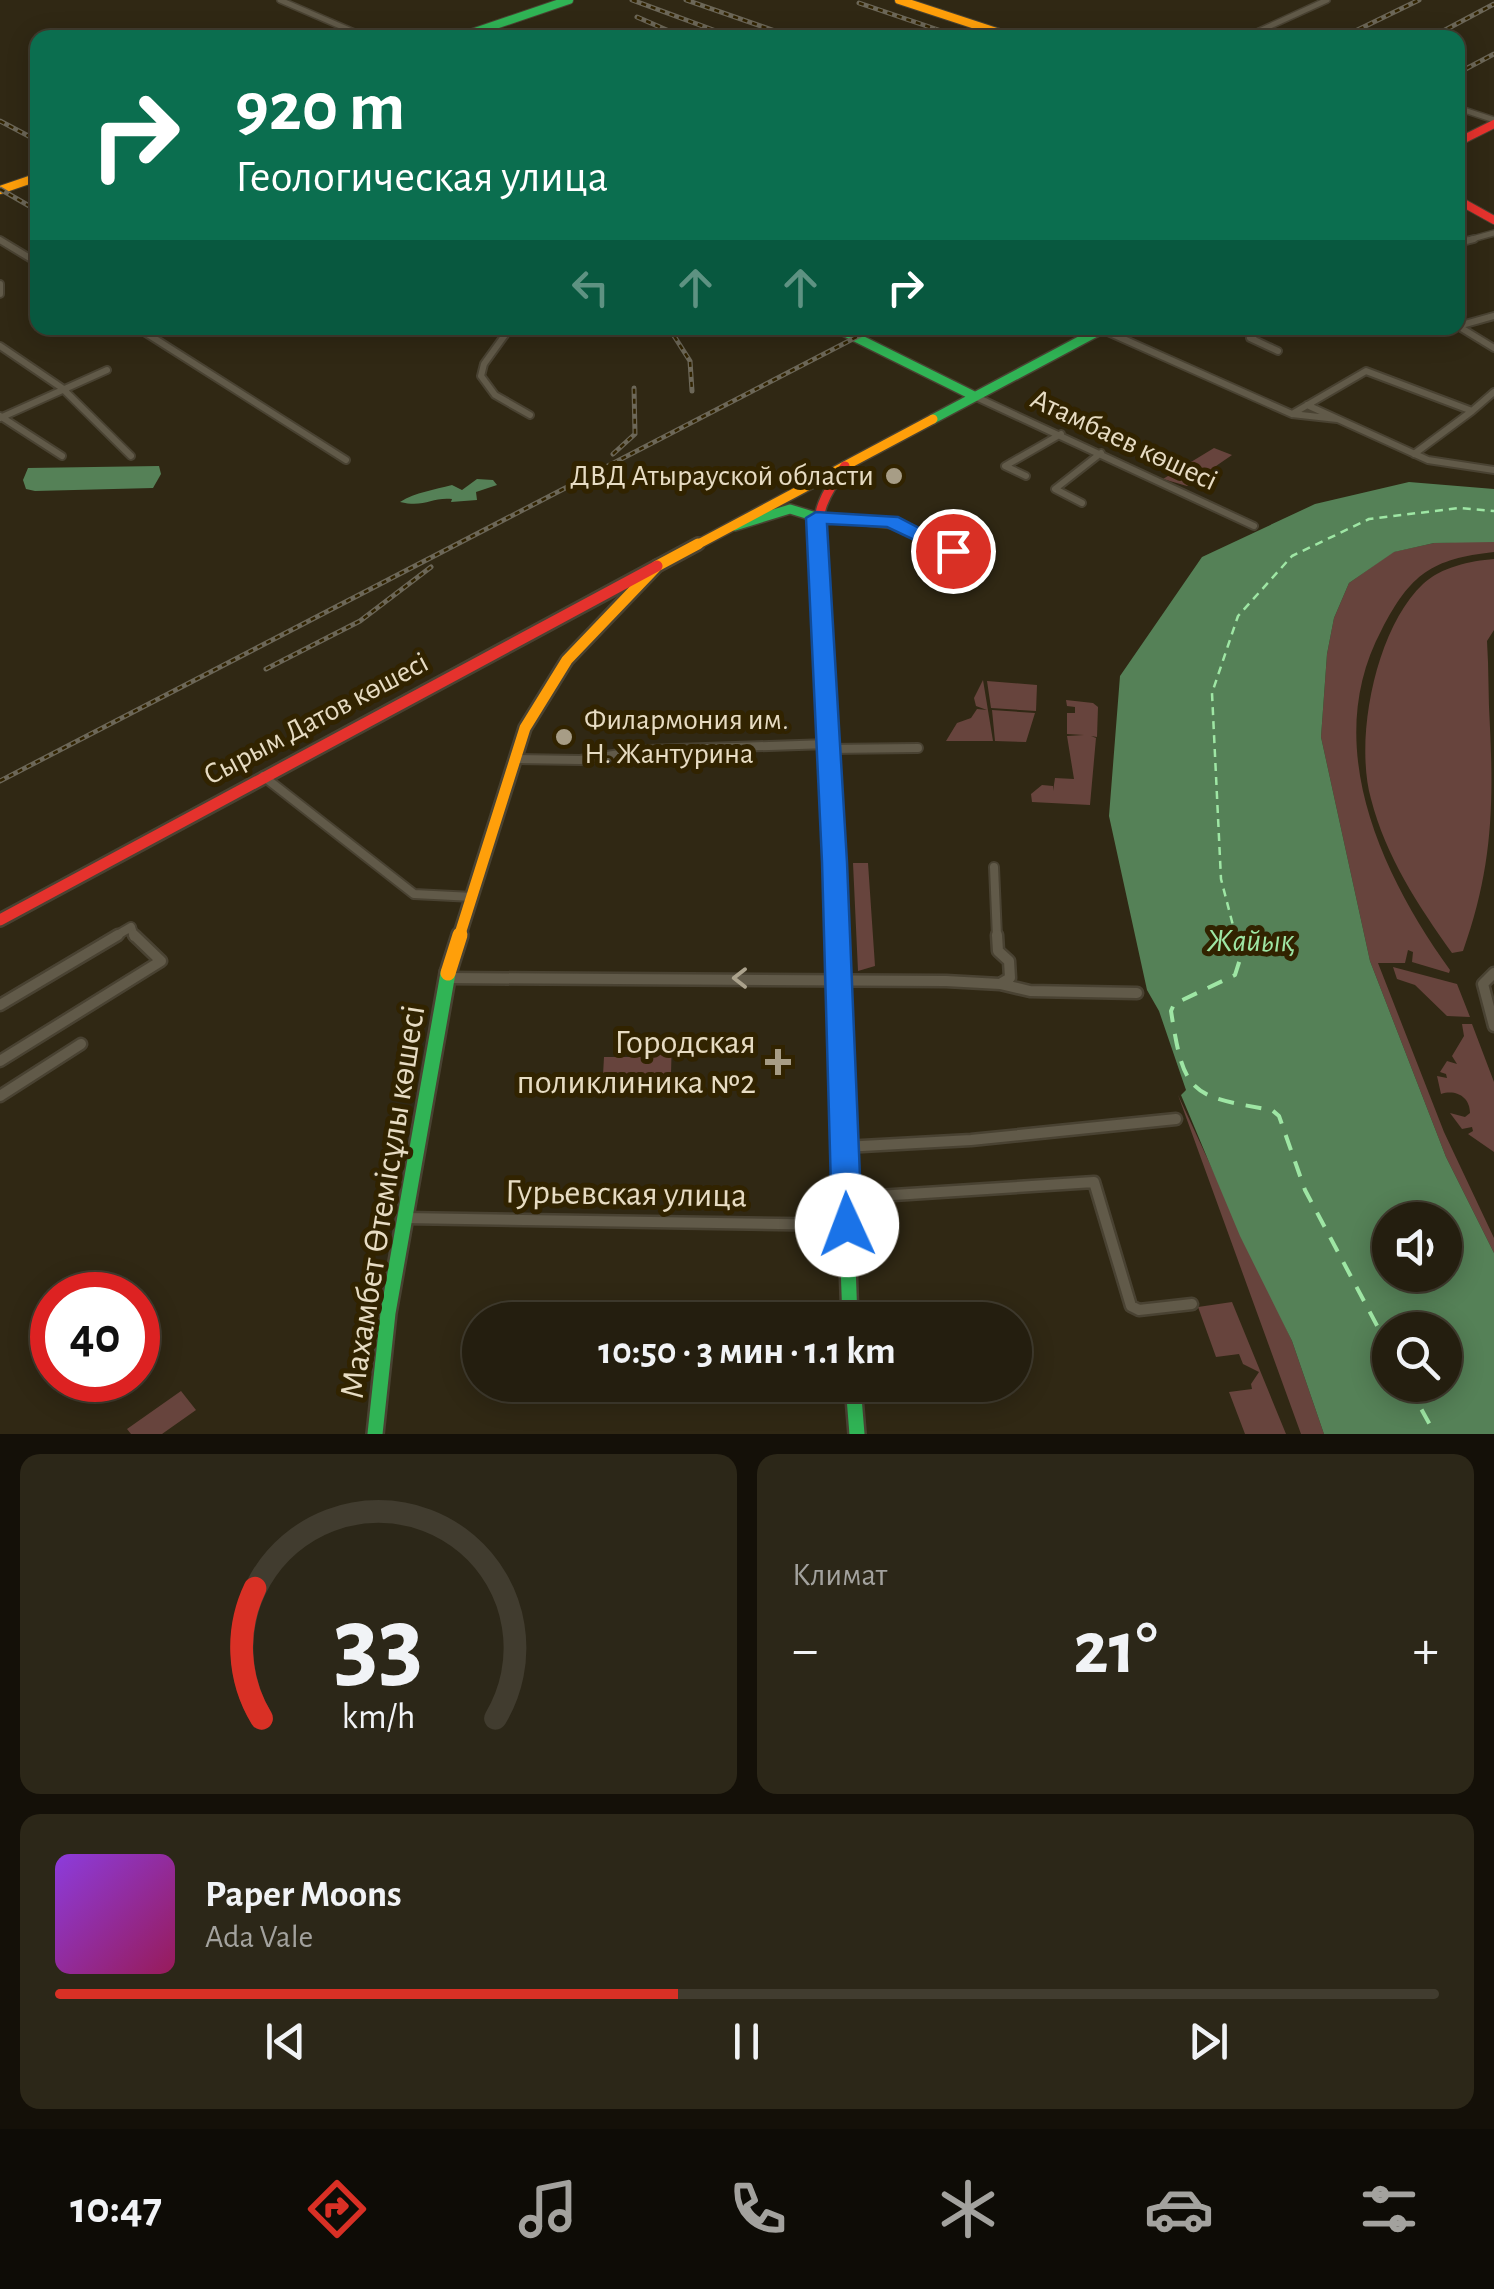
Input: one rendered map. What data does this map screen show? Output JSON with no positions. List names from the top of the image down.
{
  "streets": {
    "main road": ["Сырым Датов көшесі", "Махамбет Өтемісұлы көшесі"],
    "street": ["Атамбаев көшесі", "Гурьевская улица"]
  },
  "crossings": [
    ["Сырым Датов көшесі", "Махамбет Өтемісұлы көшесі"],
    ["Гурьевская улица", "Махамбет Өтемісұлы көшесі"]
  ],
  "water": ["Жайық"],
  "places": {
    "other": ["ДВД Атырауской области", "Филармония им. Н. Жантурина"],
    "health": ["Городская поликлиника №2"]
  },
  "page": {
    "turn": ["920 m", "Геологическая улица"],
    "limit": "40",
    "trip": "10:50 · 3 мин · 1.1 km",
    "tile": "Климат",
    "heat": ["−", "21°", "+"],
    "song": ["Paper Moons", "Ada Vale"],
    "tabs": "10:47",
    "gauge": ["33", "km/h"]
  }
}
